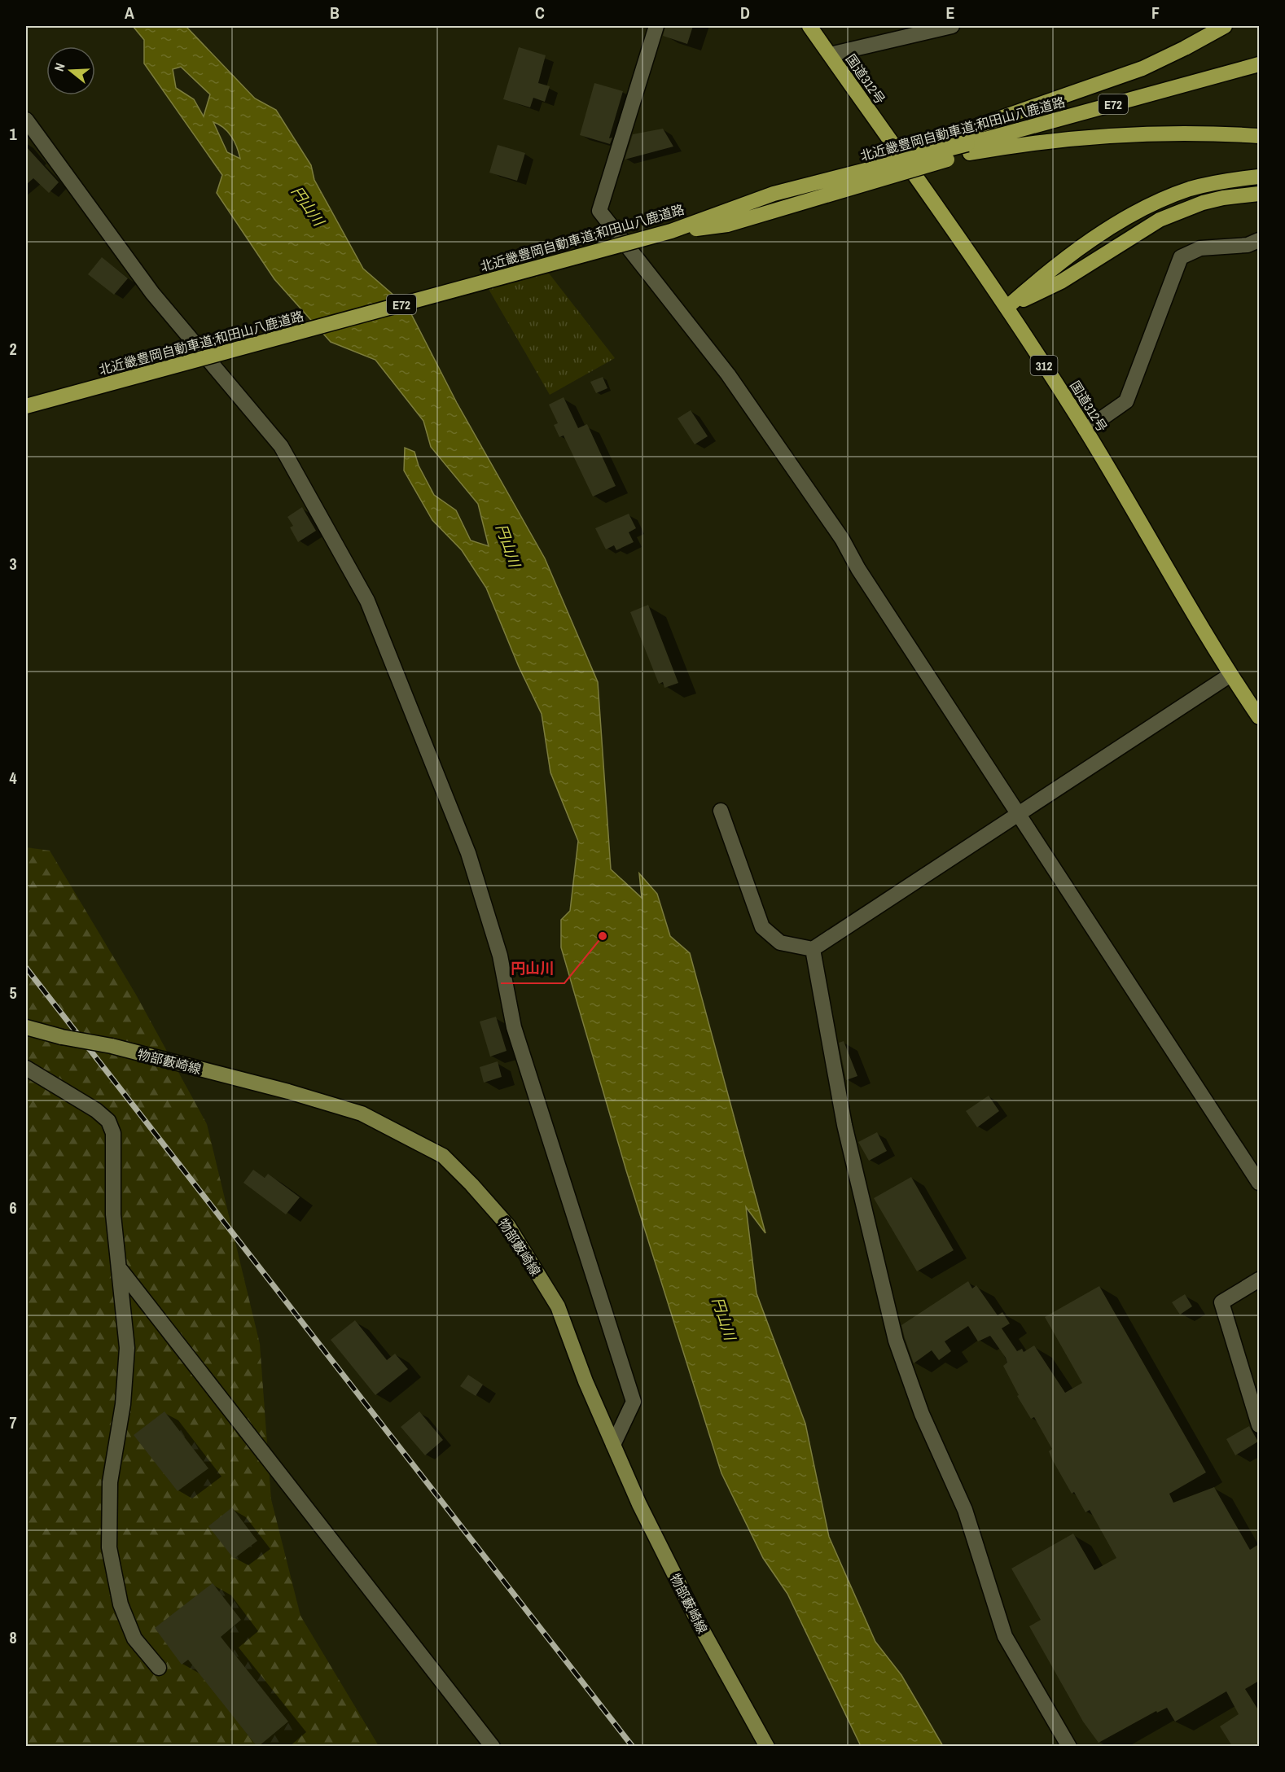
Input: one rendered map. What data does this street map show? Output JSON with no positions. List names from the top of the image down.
{
  "streets": {
    "highway": [
      "国道312号",
      "E72",
      "北近畿豊岡自動車道;和田山八鹿道路",
      "312"
    ],
    "main road": ["物部藪崎線"]
  },
  "water": ["円山川"],
  "places": ["円山川"],
  "north": "left",
  "grid": {
    "columns": [
      "A",
      "B",
      "C",
      "D",
      "E",
      "F"
    ],
    "rows": [
      "1",
      "2",
      "3",
      "4",
      "5",
      "6",
      "7",
      "8"
    ]
  }
}
